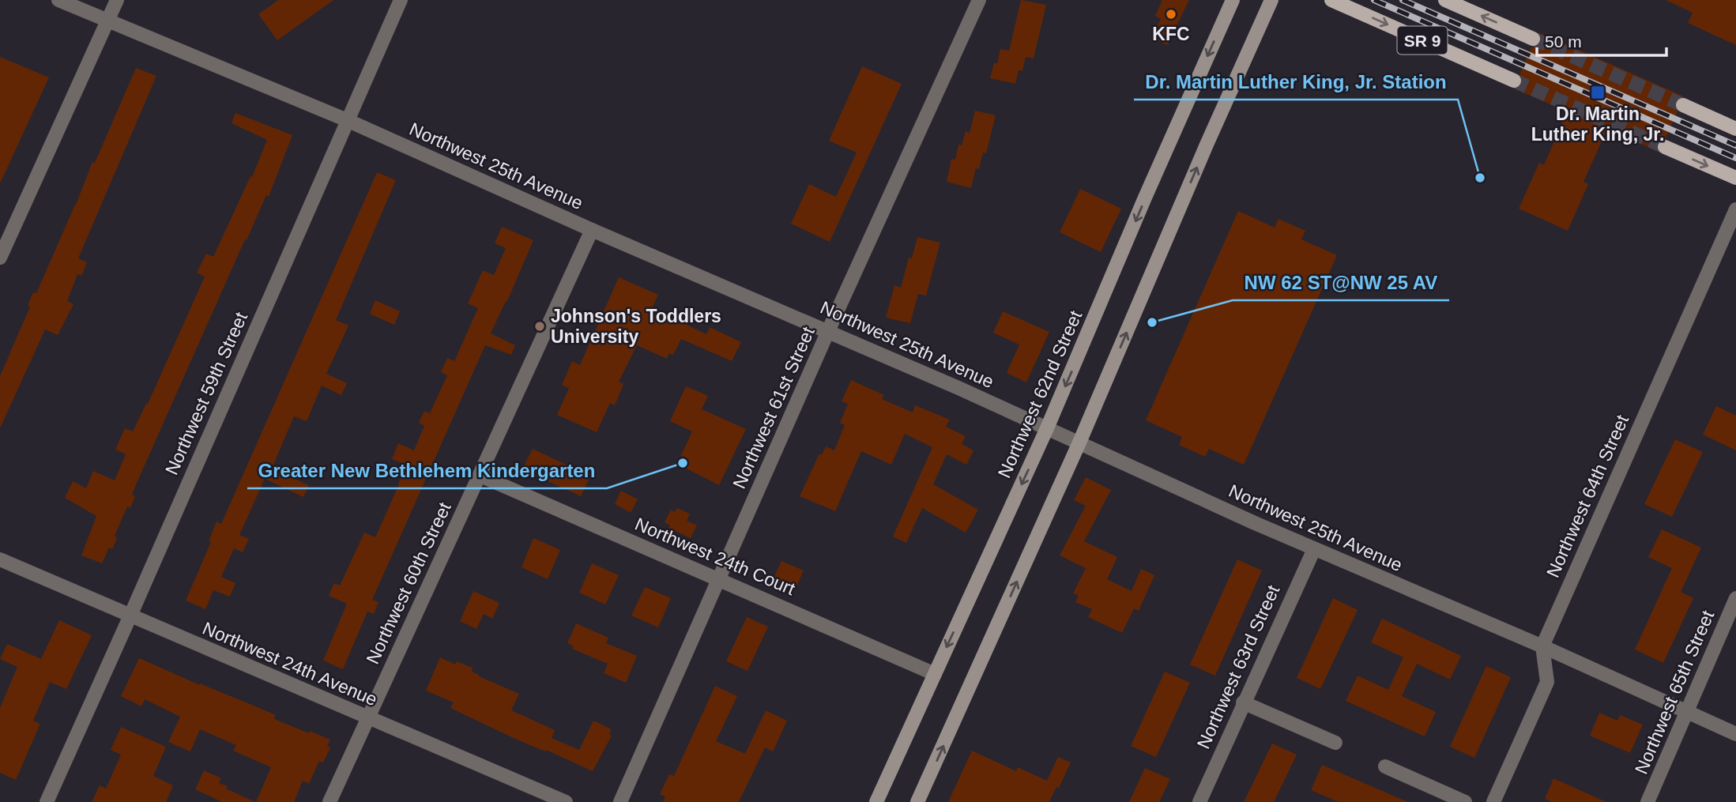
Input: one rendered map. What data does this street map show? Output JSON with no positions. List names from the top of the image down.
{
  "streets": {
    "main road": ["SR 9", "Northwest 62nd Street"],
    "street": [
      "Northwest 25th Avenue",
      "Northwest 59th Street",
      "Northwest 61st Street",
      "Northwest 64th Street",
      "Northwest 24th Court",
      "Northwest 60th Street",
      "Northwest 24th Avenue",
      "Northwest 63rd Street",
      "Northwest 65th Street"
    ]
  },
  "crossings": [
    ["Northwest 25th Avenue", "Northwest 59th Street"],
    ["Northwest 25th Avenue", "Northwest 62nd Street"],
    ["Northwest 25th Avenue", "Northwest 61st Street"],
    ["Northwest 25th Avenue", "Northwest 64th Street"],
    ["Northwest 25th Avenue", "Northwest 60th Street"],
    ["Northwest 25th Avenue", "Northwest 63rd Street"],
    ["Northwest 25th Avenue", "Northwest 65th Street"],
    ["Northwest 59th Street", "Northwest 24th Avenue"],
    ["Northwest 62nd Street", "Northwest 24th Court"],
    ["Northwest 61st Street", "Northwest 24th Court"],
    ["Northwest 24th Court", "Northwest 60th Street"],
    ["Northwest 60th Street", "Northwest 24th Avenue"]
  ],
  "places": {
    "other": [
      "KFC",
      "Dr. Martin Luther King, Jr. Station",
      "NW 62 ST@NW 25 AV",
      "Johnson's Toddlers University",
      "Greater New Bethlehem Kindergarten"
    ],
    "transit": ["Dr. Martin Luther King, Jr."]
  },
  "scale_bar": "50 m"
}
